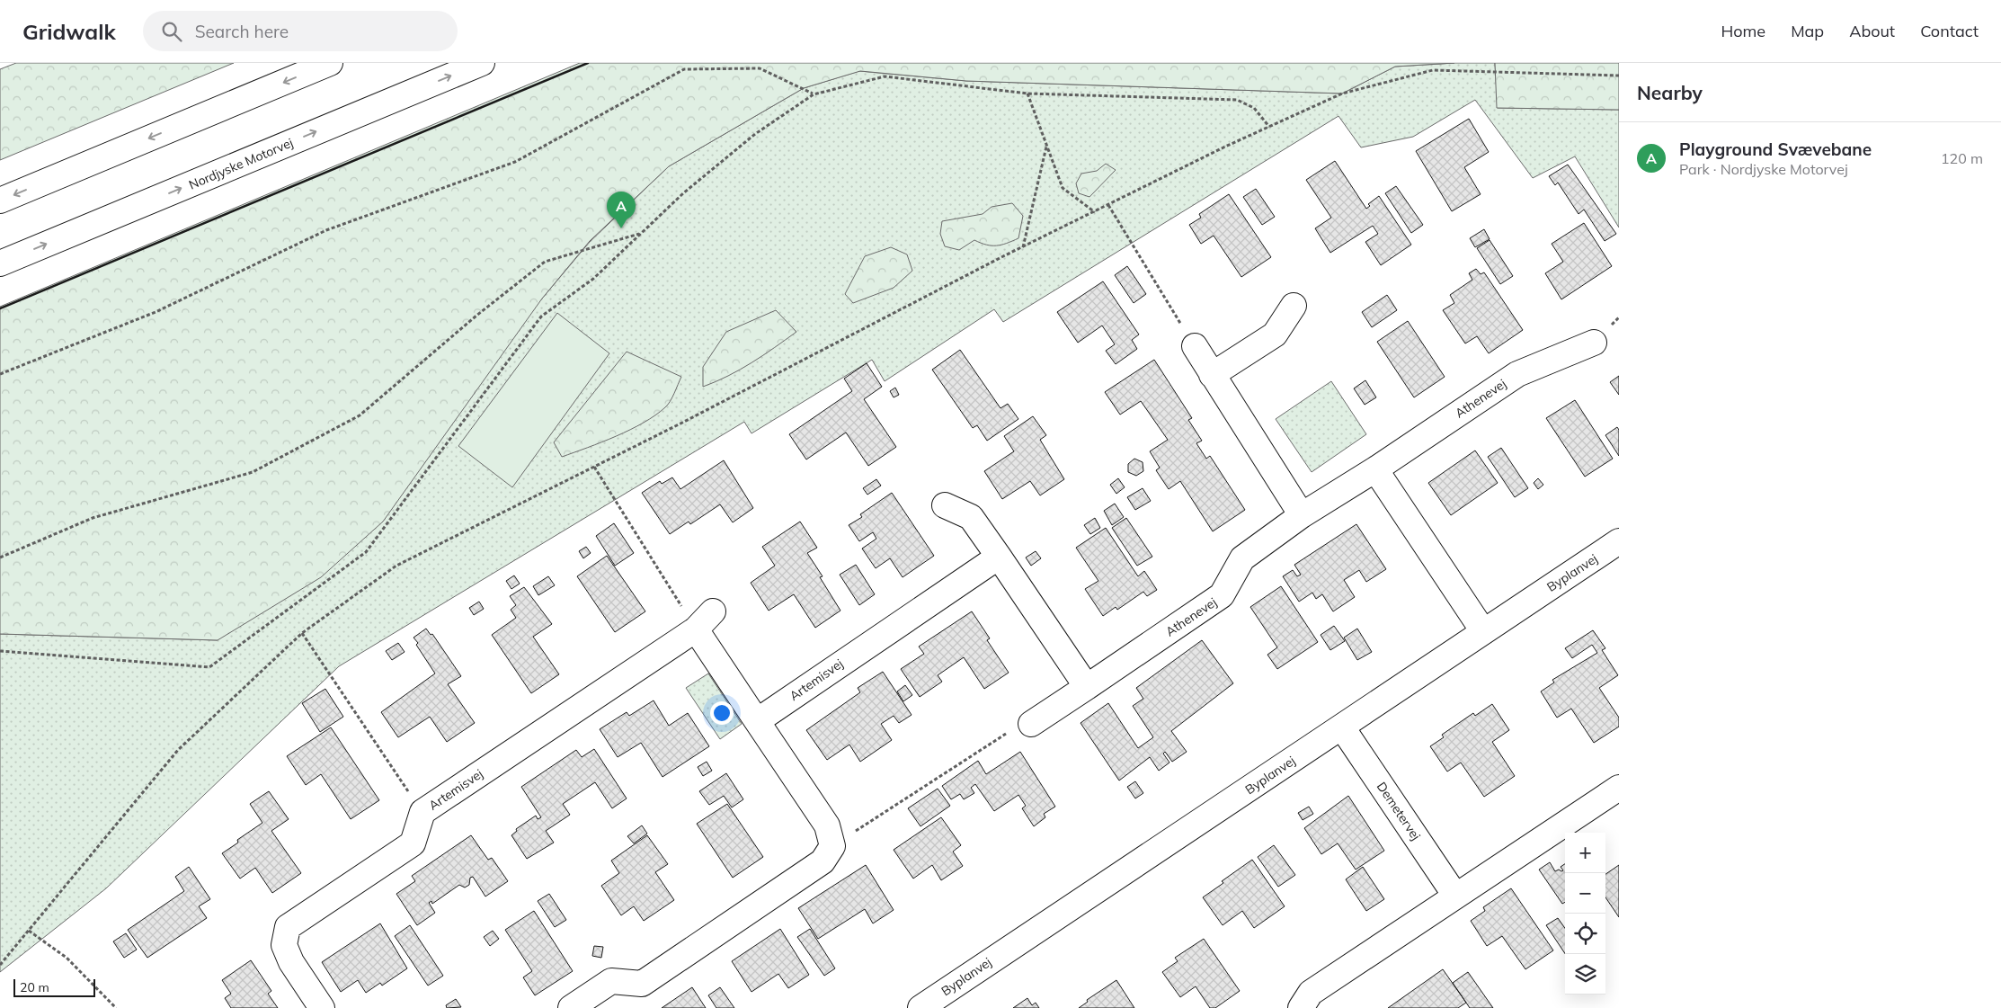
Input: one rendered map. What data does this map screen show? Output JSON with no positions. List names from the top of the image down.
{
  "streets": {
    "main road": [
      "Nordjyske Motorvej",
      "Athenevej",
      "Byplanvej",
      "Artemisvej",
      "Demetervej"
    ]
  },
  "crossings": [
    ["Byplanvej", "Demetervej"]
  ],
  "scale_bar": "20 m",
  "page": {
    "header": "Gridwalk",
    "search": "Search here",
    "nav": [
      "Home",
      "Map",
      "About",
      "Contact"
    ],
    "heading": "Nearby",
    "list": [
      {
        "mark": "A",
        "name": "Playground Svævebane",
        "note": "Park · Nordjyske Motorvej",
        "value": "120 m"
      }
    ],
    "pins": "A",
    "map_buttons": ["+", "−"],
    "scale": "20 m"
  }
}
